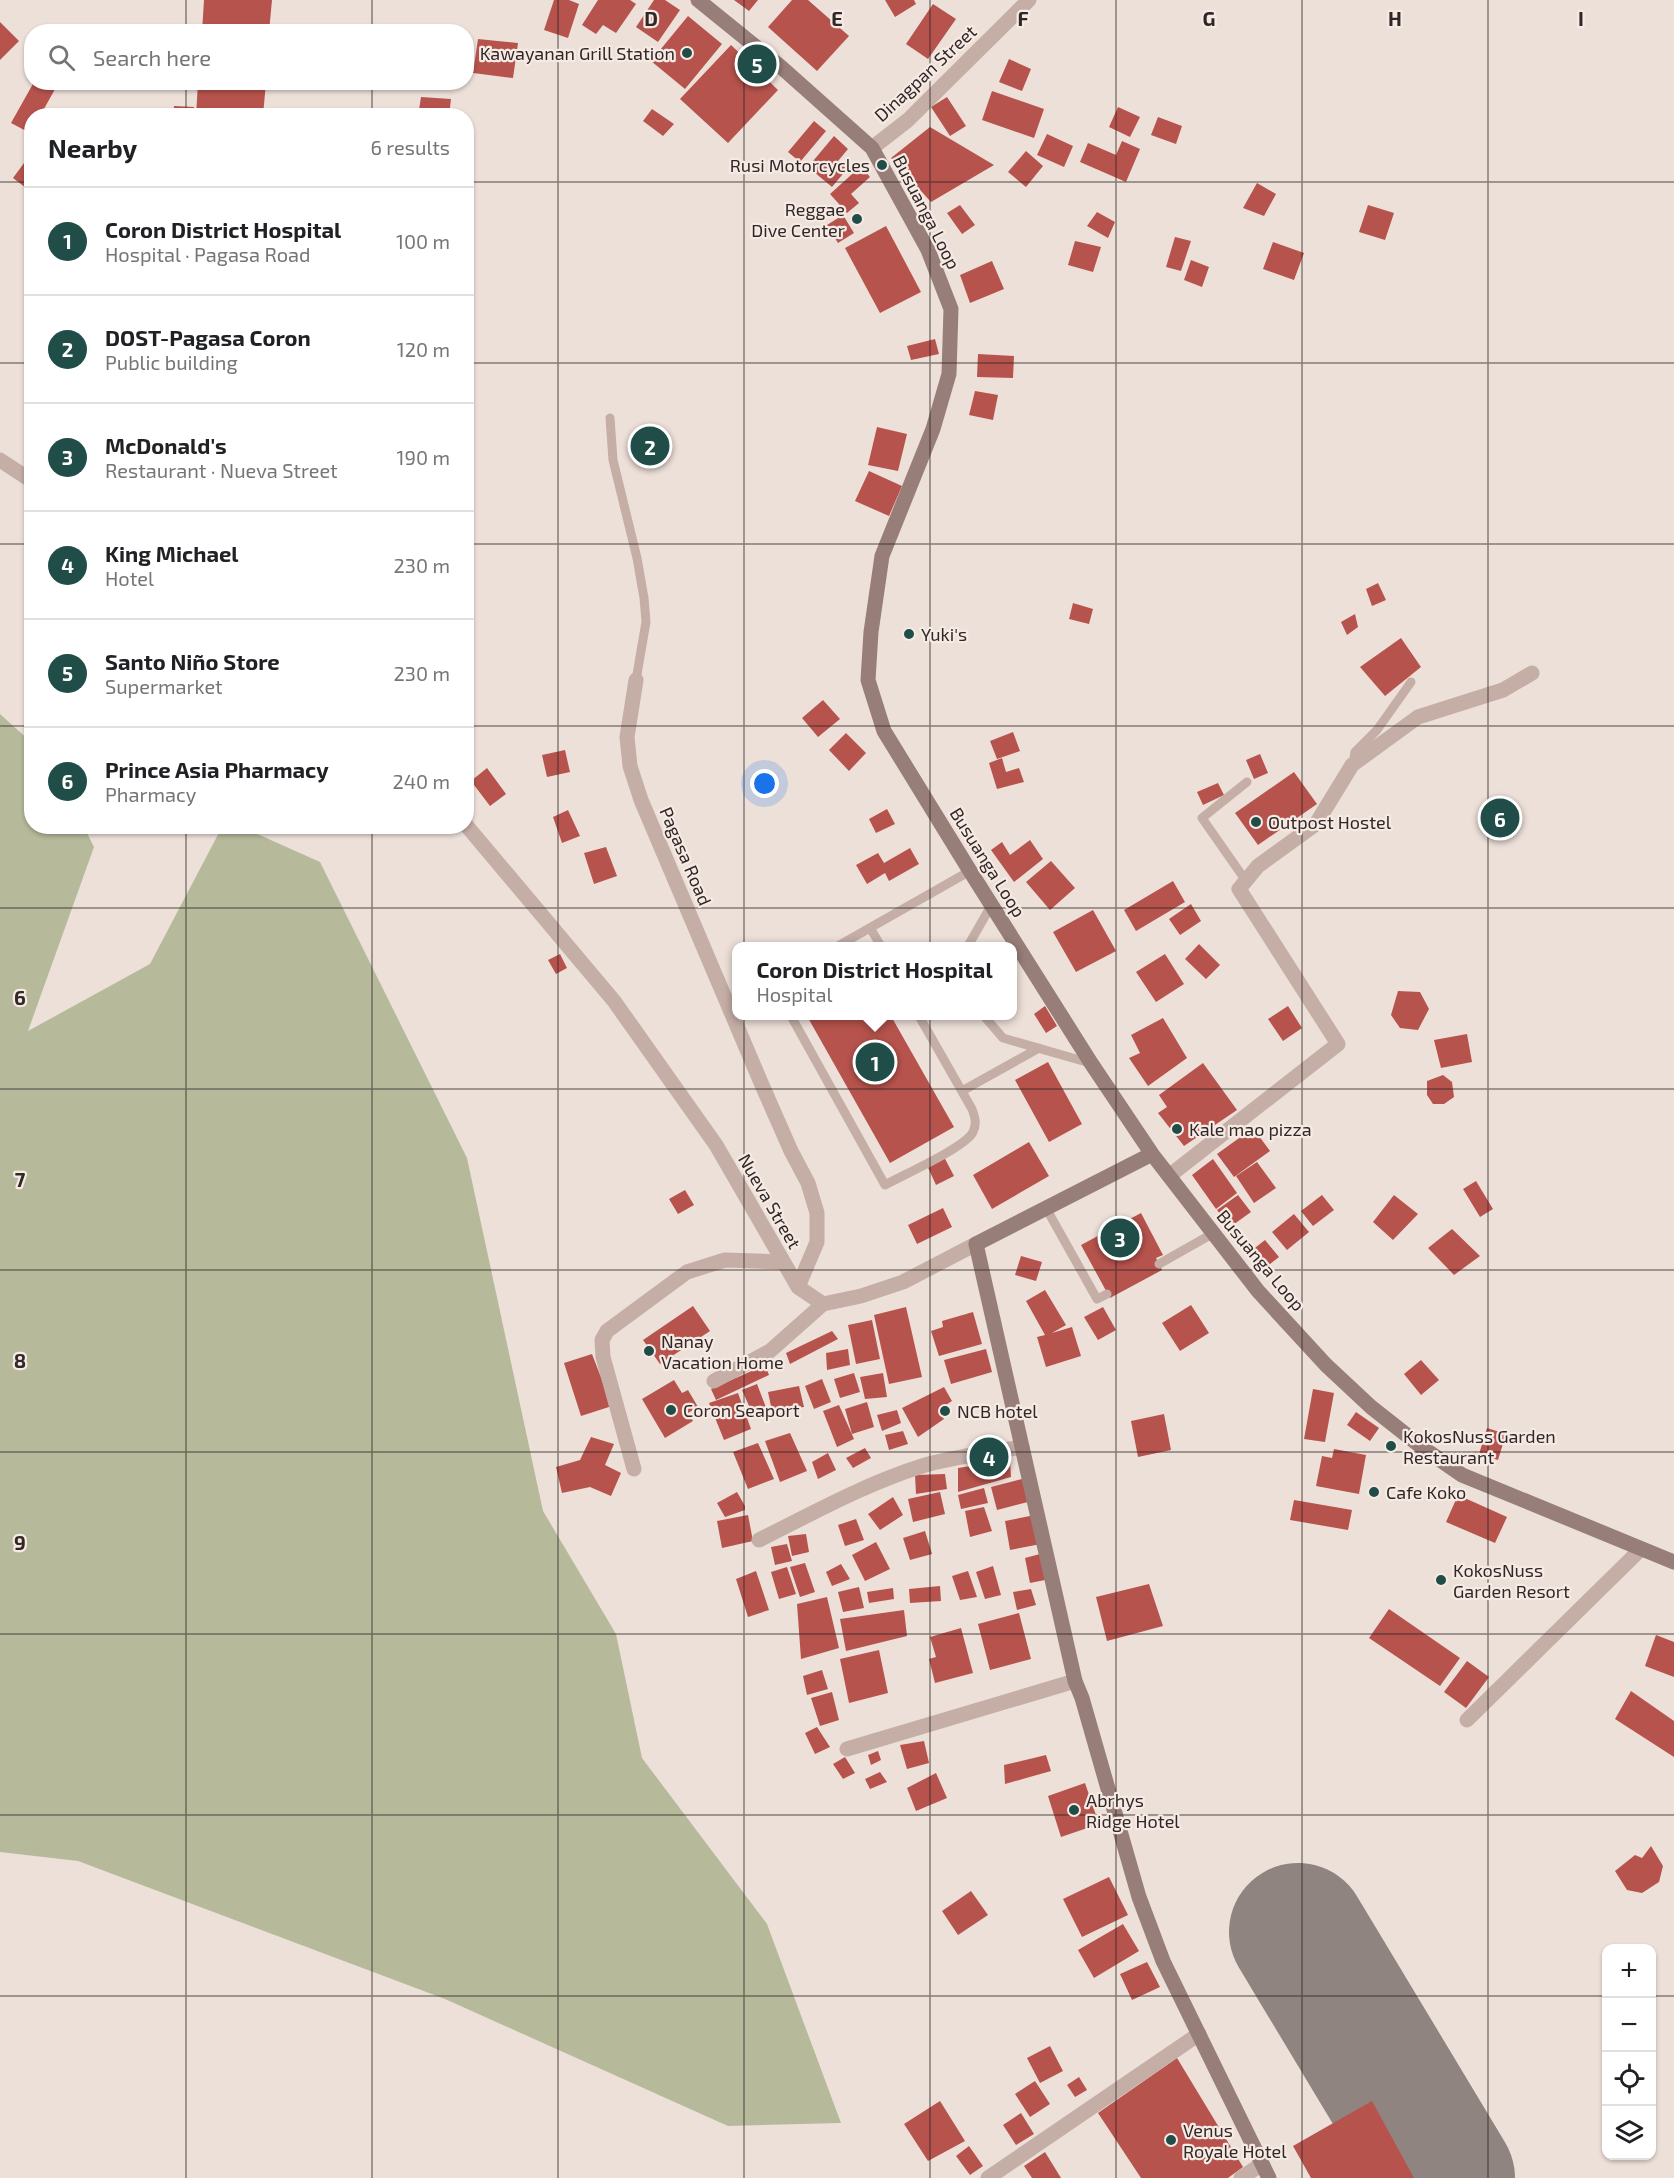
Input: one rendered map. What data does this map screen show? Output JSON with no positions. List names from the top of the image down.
{
  "streets": {
    "main road": ["Busuanga Loop"],
    "street": ["Dinagpan Street", "Pagasa Road", "Nueva Street"]
  },
  "crossings": [
    ["Dinagpan Street", "Busuanga Loop"],
    ["Pagasa Road", "Nueva Street"]
  ],
  "places": [
    "Kawayanan Grill Station",
    "Rusi Motorcycles",
    "Reggae Dive Center",
    "Yuki's",
    "Outpost Hostel",
    "Kale mao pizza",
    "Nanay Vacation Home",
    "Coron Seaport",
    "NCB hotel",
    "KokosNuss Garden Restaurant",
    "Cafe Koko",
    "KokosNuss Garden Resort",
    "Abrhys Ridge Hotel",
    "Venus Royale Hotel"
  ],
  "page": {
    "search": "Search here",
    "pins": [
      "5",
      "2",
      "6",
      "1",
      "3",
      "4"
    ],
    "heading": ["Nearby", "6 results"],
    "list": [
      {
        "mark": "1",
        "name": "Coron District Hospital",
        "note": "Hospital · Pagasa Road",
        "value": "100 m"
      },
      {
        "mark": "2",
        "name": "DOST-Pagasa Coron",
        "note": "Public building",
        "value": "120 m"
      },
      {
        "mark": "3",
        "name": "McDonald's",
        "note": "Restaurant · Nueva Street",
        "value": "190 m"
      },
      {
        "mark": "4",
        "name": "King Michael",
        "note": "Hotel",
        "value": "230 m"
      },
      {
        "mark": "5",
        "name": "Santo Niño Store",
        "note": "Supermarket",
        "value": "230 m"
      },
      {
        "mark": "6",
        "name": "Prince Asia Pharmacy",
        "note": "Pharmacy",
        "value": "240 m"
      }
    ],
    "popup": ["Coron District Hospital", "Hospital"],
    "map_buttons": ["+", "−"]
  },
  "grid": {
    "columns": [
      "D",
      "E",
      "F",
      "G",
      "H",
      "I"
    ],
    "rows": [
      "6",
      "7",
      "8",
      "9"
    ]
  }
}
